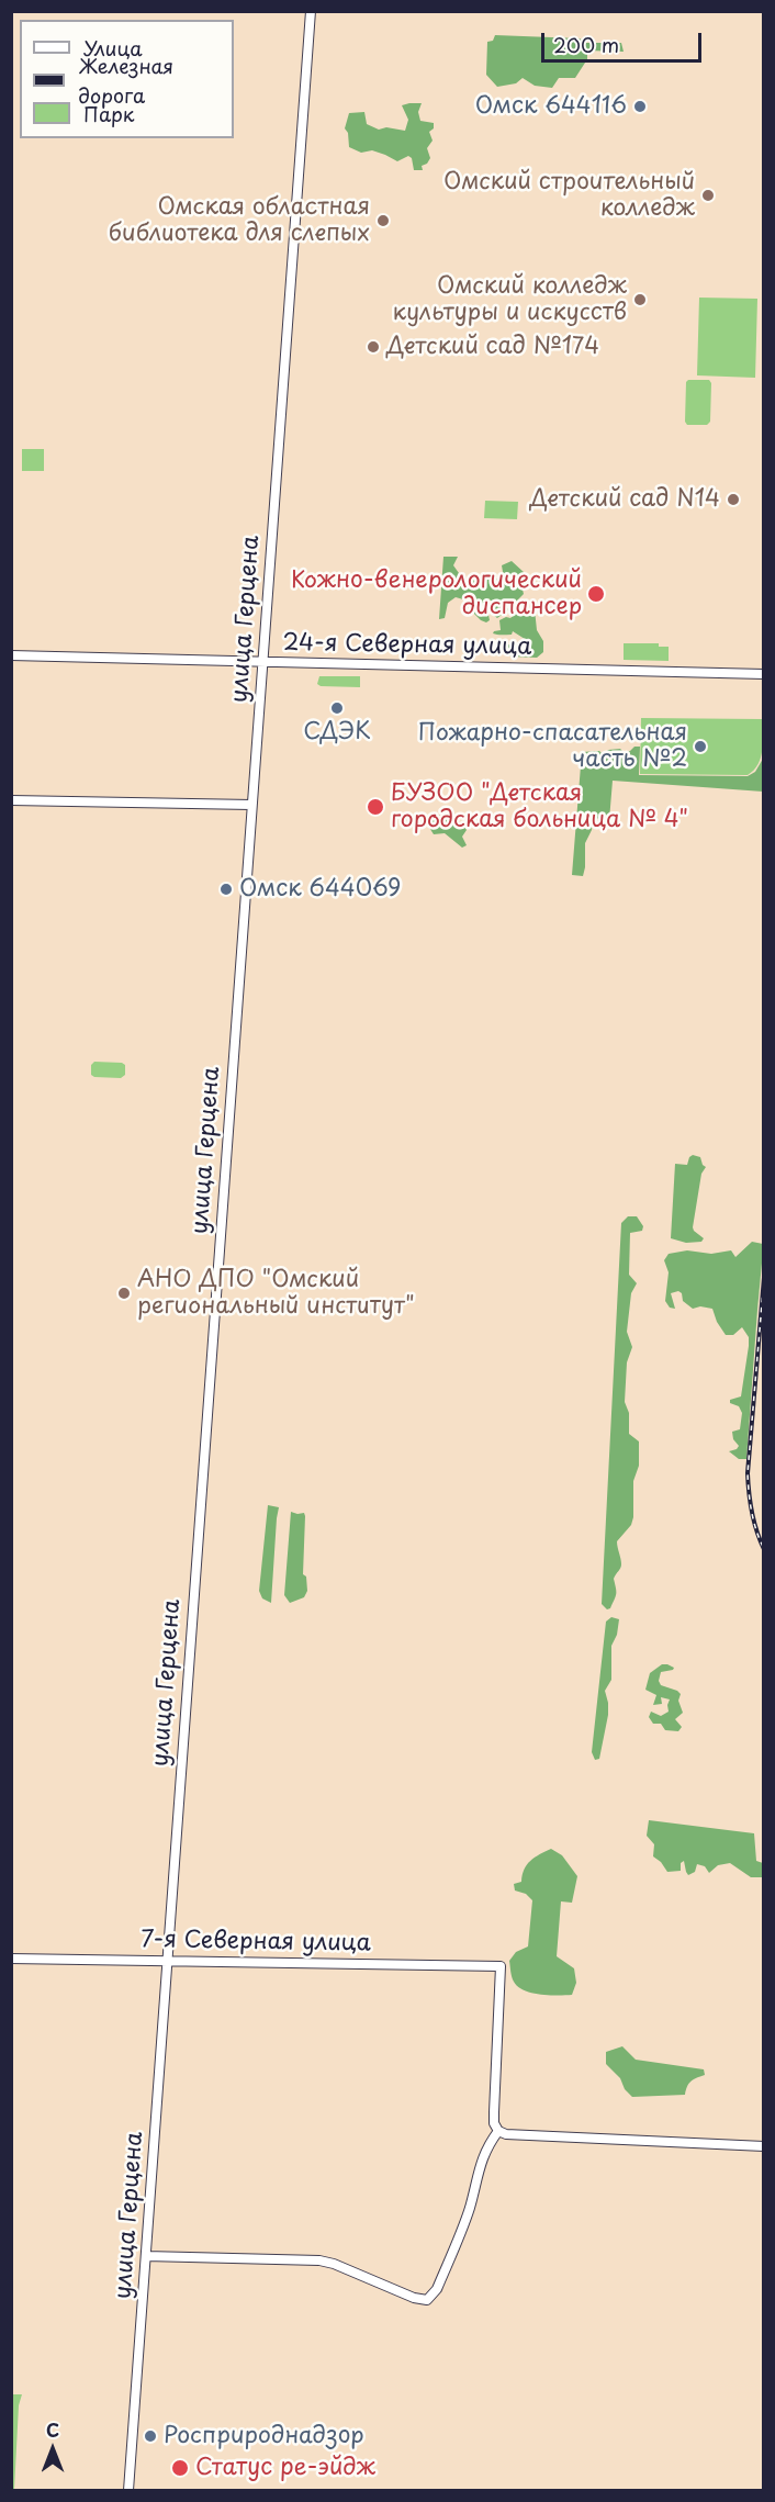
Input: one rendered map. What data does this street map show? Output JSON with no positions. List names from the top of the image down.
{
  "streets": {
    "main road": ["улица Герцена", "24-я Северная улица", "7-я Северная улица"]
  },
  "crossings": [
    ["улица Герцена", "24-я Северная улица"],
    ["улица Герцена", "7-я Северная улица"]
  ],
  "places": [
    "Омск 644116",
    "Омский строительный колледж",
    "Омская областная библиотека для слепых",
    "Омский колледж культуры и искусств",
    "Детский сад №174",
    "Детский сад N14",
    "Кожно-венерологический диспансер",
    "СДЭК",
    "Пожарно-спасательная часть №2",
    "БУЗОО \"Детская городская больница № 4\"",
    "Омск 644069",
    "АНО ДПО \"Омский региональный институт\"",
    "Росприроднадзор",
    "Статус ре-эйдж"
  ],
  "legend": ["Улица", "Железная дорога", "Парк"],
  "scale_bar": "200 m",
  "north": "top"
}
